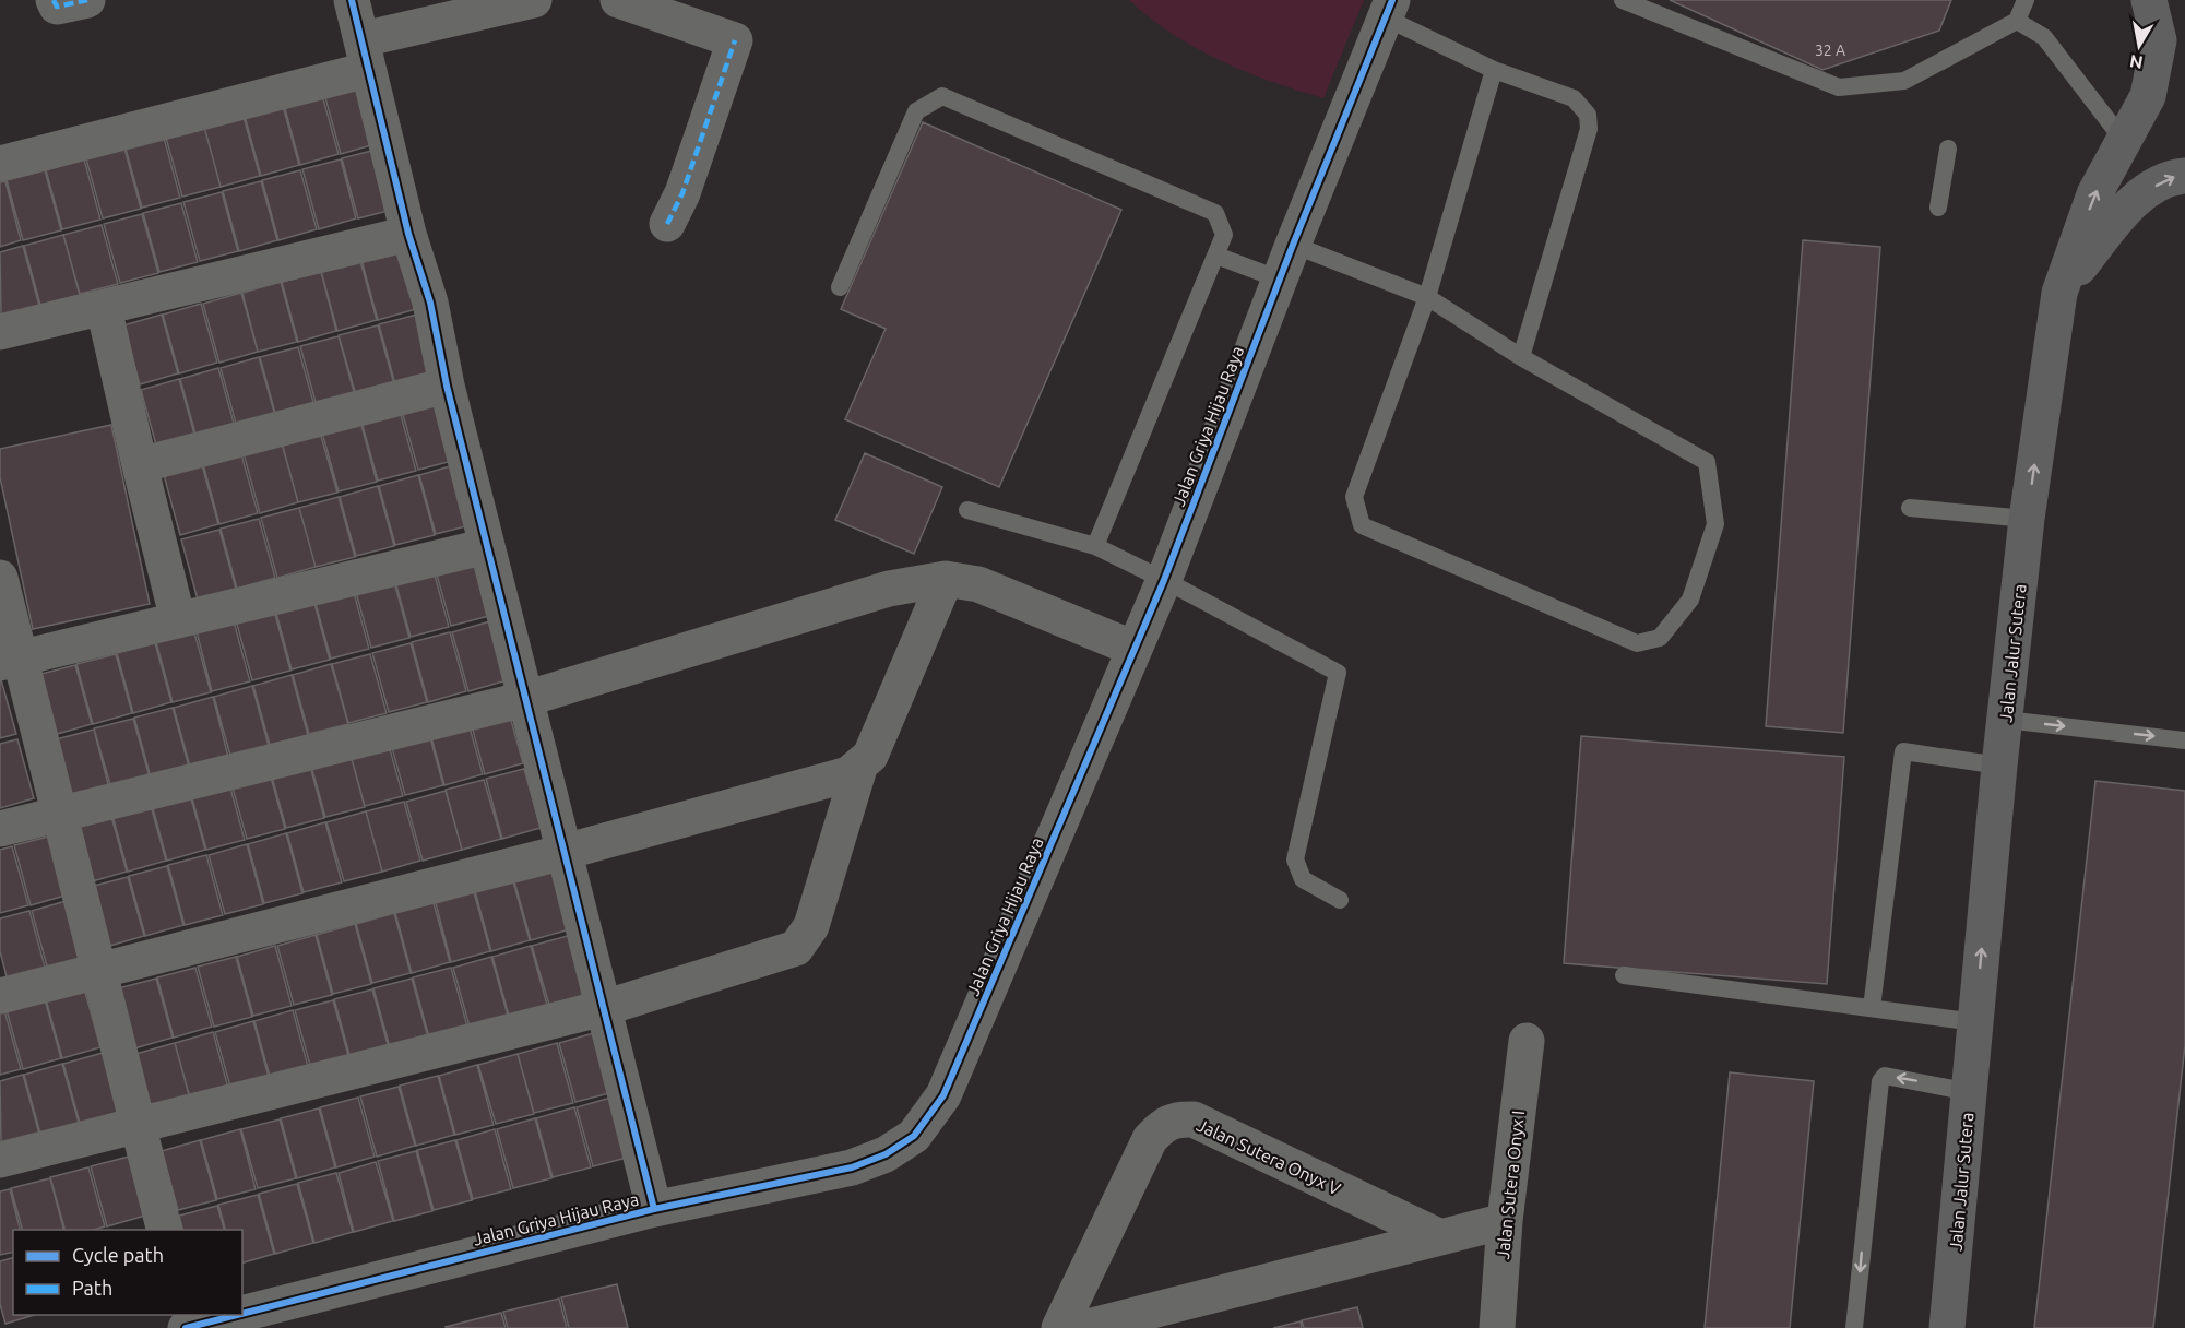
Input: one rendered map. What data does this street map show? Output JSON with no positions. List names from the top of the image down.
{
  "streets": {
    "main road": ["Jalan Jalur Sutera"],
    "street": ["Jalan Griya Hijau Raya", "Jalan Sutera Onyx V", "Jalan Sutera Onyx I"]
  },
  "one_way": ["Jalan Jalur Sutera"],
  "house_numbers": ["32 A"],
  "legend": ["Cycle path", "Path"],
  "north": "bottom"
}
